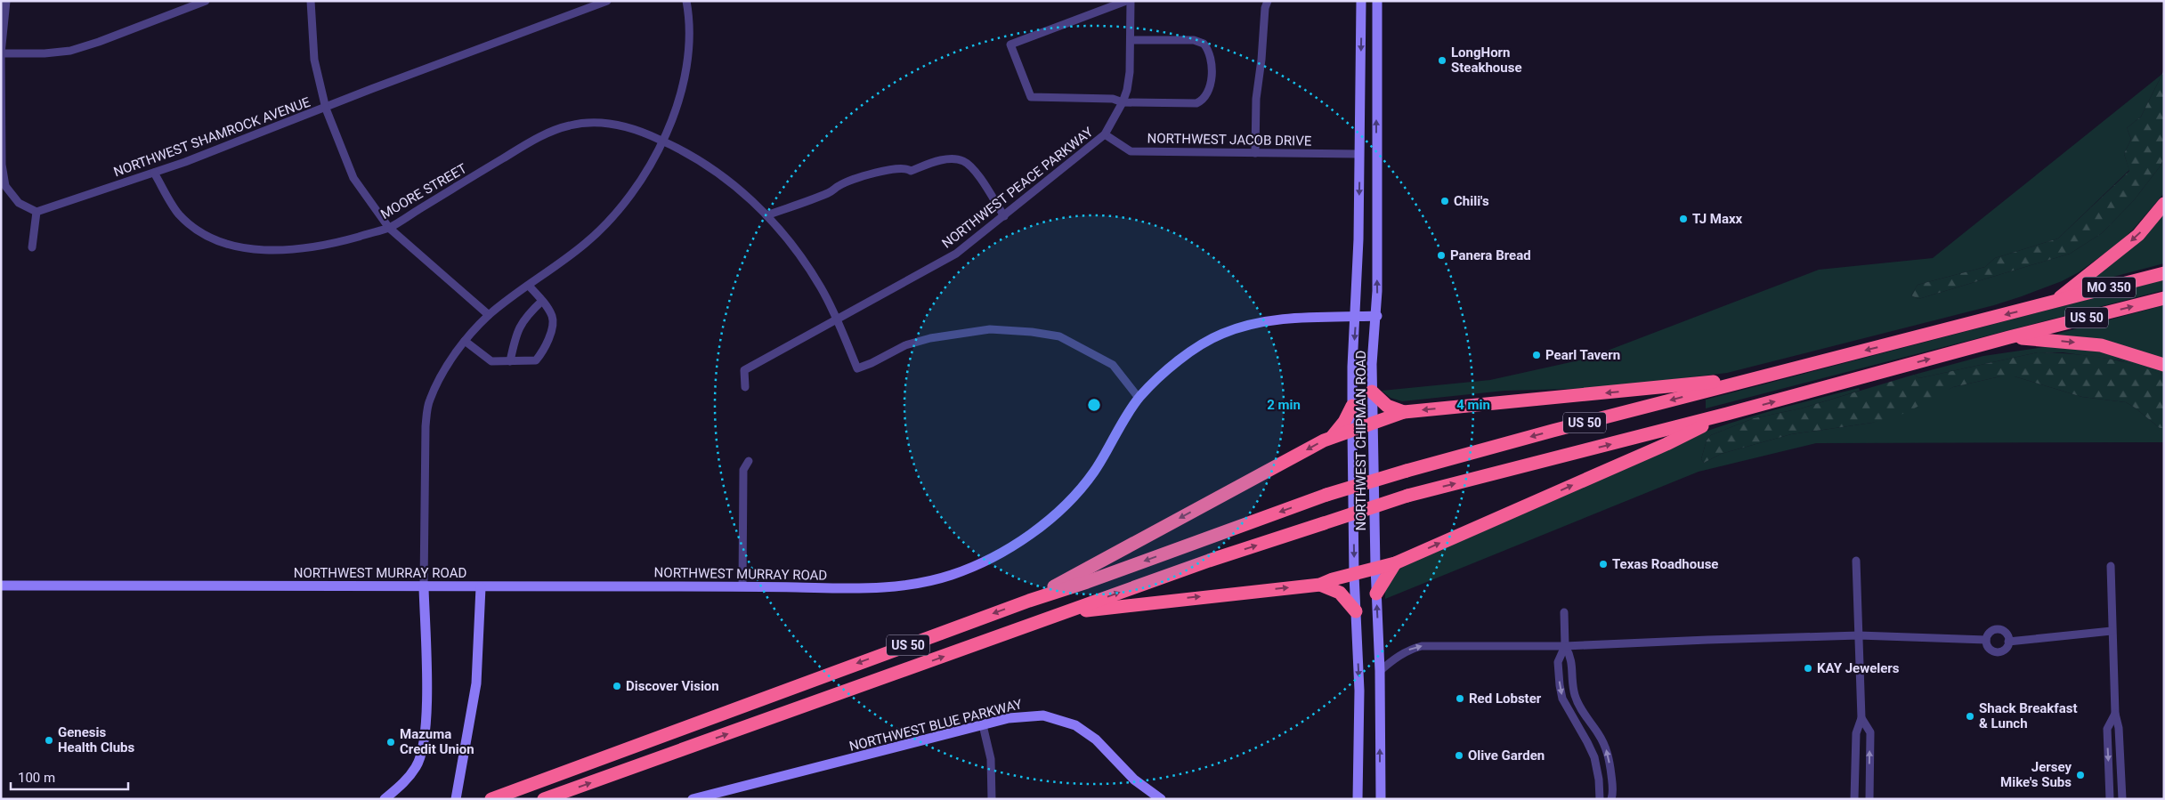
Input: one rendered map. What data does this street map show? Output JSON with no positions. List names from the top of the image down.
{
  "streets": {
    "highway": ["MO 350", "US 50"],
    "street": [
      "NORTHWEST SHAMROCK AVENUE",
      "NORTHWEST JACOB DRIVE",
      "NORTHWEST PEACE PARKWAY",
      "MOORE STREET",
      "NORTHWEST CHIPMAN ROAD",
      "NORTHWEST MURRAY ROAD",
      "NORTHWEST BLUE PARKWAY"
    ]
  },
  "crossings": [
    ["NORTHWEST SHAMROCK AVENUE", "MOORE STREET"],
    ["NORTHWEST JACOB DRIVE", "NORTHWEST PEACE PARKWAY"],
    ["NORTHWEST JACOB DRIVE", "NORTHWEST CHIPMAN ROAD"],
    ["NORTHWEST PEACE PARKWAY", "MOORE STREET"],
    ["MOORE STREET", "NORTHWEST MURRAY ROAD"],
    ["MO 350", "US 50"],
    ["NORTHWEST CHIPMAN ROAD", "NORTHWEST MURRAY ROAD"]
  ],
  "places": [
    "LongHorn Steakhouse",
    "Chili's",
    "TJ Maxx",
    "Panera Bread",
    "Pearl Tavern",
    "Texas Roadhouse",
    "KAY Jewelers",
    "Discover Vision",
    "Red Lobster",
    "Shack Breakfast & Lunch",
    "Genesis Health Clubs",
    "Mazuma Credit Union",
    "Olive Garden",
    "Jersey Mike's Subs"
  ],
  "scale_bar": "100 m",
  "rings": ["2 min", "4 min"]
}
